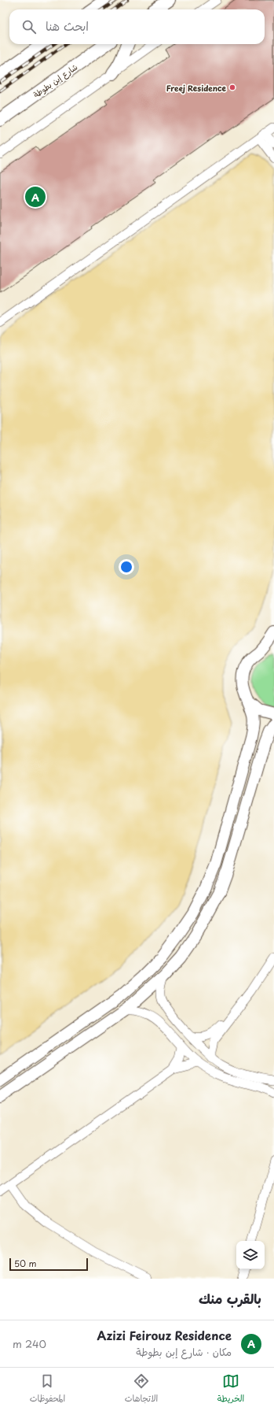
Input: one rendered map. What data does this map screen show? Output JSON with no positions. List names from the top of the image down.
{
  "streets": {
    "main road": ["شارع إبن بطوطة"]
  },
  "places": ["Freej Residence"],
  "scale_bar": "50 m",
  "page": {
    "search": "ابحث هنا",
    "pins": "A",
    "scale": "50 m",
    "heading": "بالقرب منك",
    "list": [
      {
        "mark": "A",
        "name": "Azizi Feirouz Residence",
        "note": "مكان · شارع إبن بطوطة",
        "value": "240 m"
      }
    ],
    "nav": ["الخريطة", "الاتجاهات", "المحفوظات"]
  }
}
